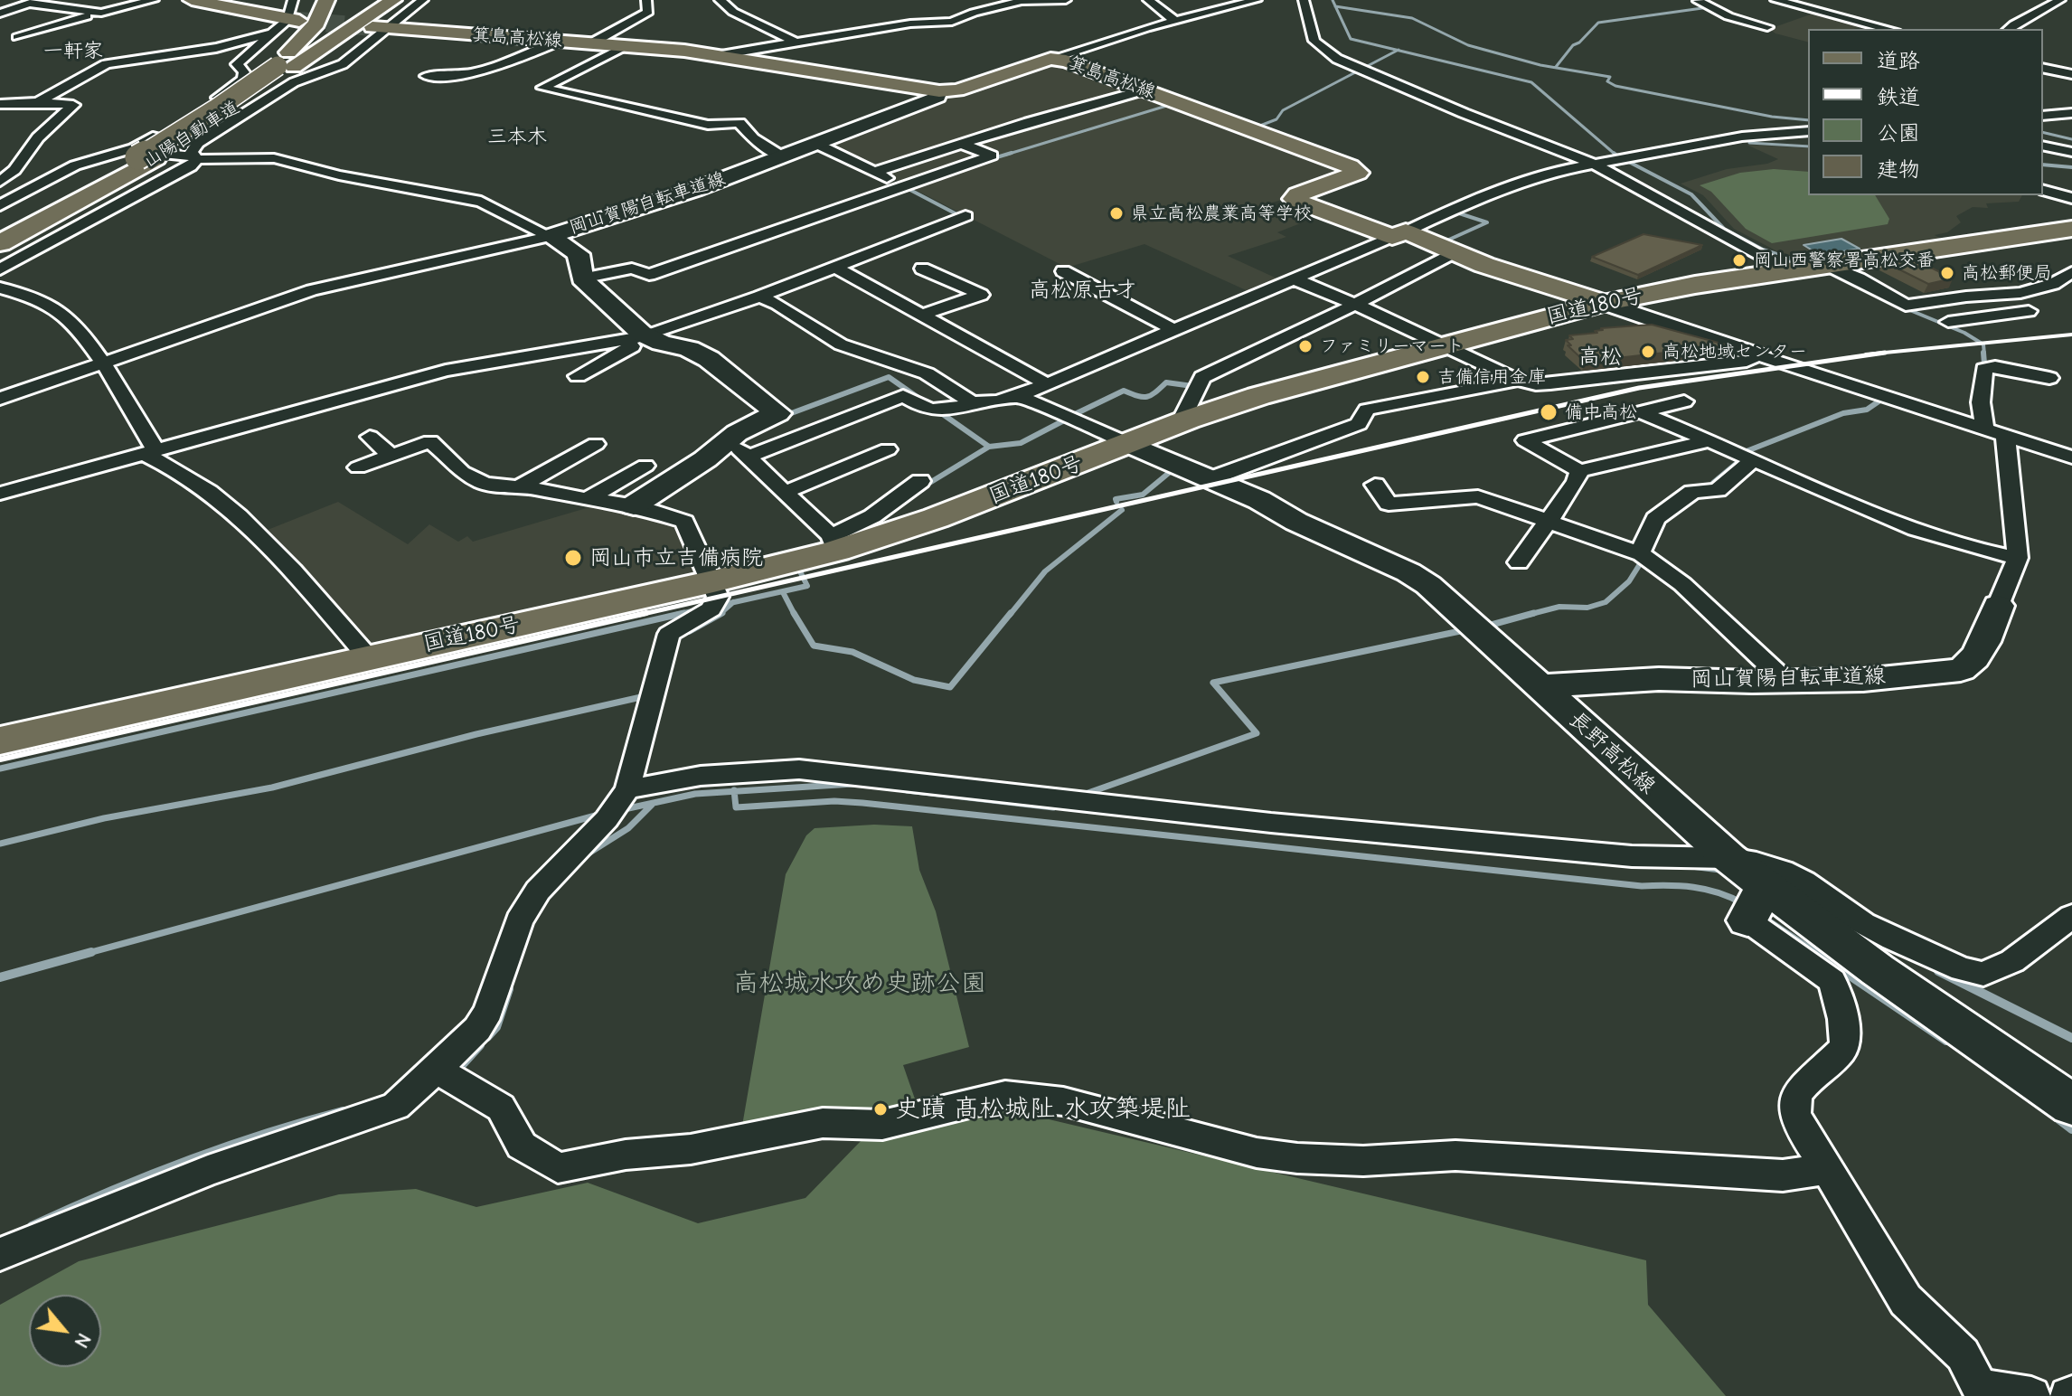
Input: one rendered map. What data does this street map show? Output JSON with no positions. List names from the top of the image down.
{
  "streets": {
    "highway": ["山陽自動車道", "国道180号"],
    "main road": ["箕島高松線", "岡山賀陽自転車道線", "長野高松線"]
  },
  "crossings": [
    ["箕島高松線", "岡山賀陽自転車道線"],
    ["箕島高松線", "国道180号"],
    ["岡山賀陽自転車道線", "長野高松線"],
    ["国道180号", "長野高松線"]
  ],
  "districts": [
    "一軒家",
    "三本木",
    "高松原古才",
    "高松"
  ],
  "parks": ["高松城水攻め史跡公園"],
  "places": [
    "県立高松農業高等学校",
    "岡山西警察署高松交番",
    "高松郵便局",
    "ファミリーマート",
    "高松地域センター",
    "吉備信用金庫",
    "備中高松",
    "岡山市立吉備病院",
    "史蹟 髙松城阯 水攻築堤阯"
  ],
  "legend": [
    "道路",
    "鉄道",
    "公園",
    "建物"
  ],
  "north": "bottom right"
}
